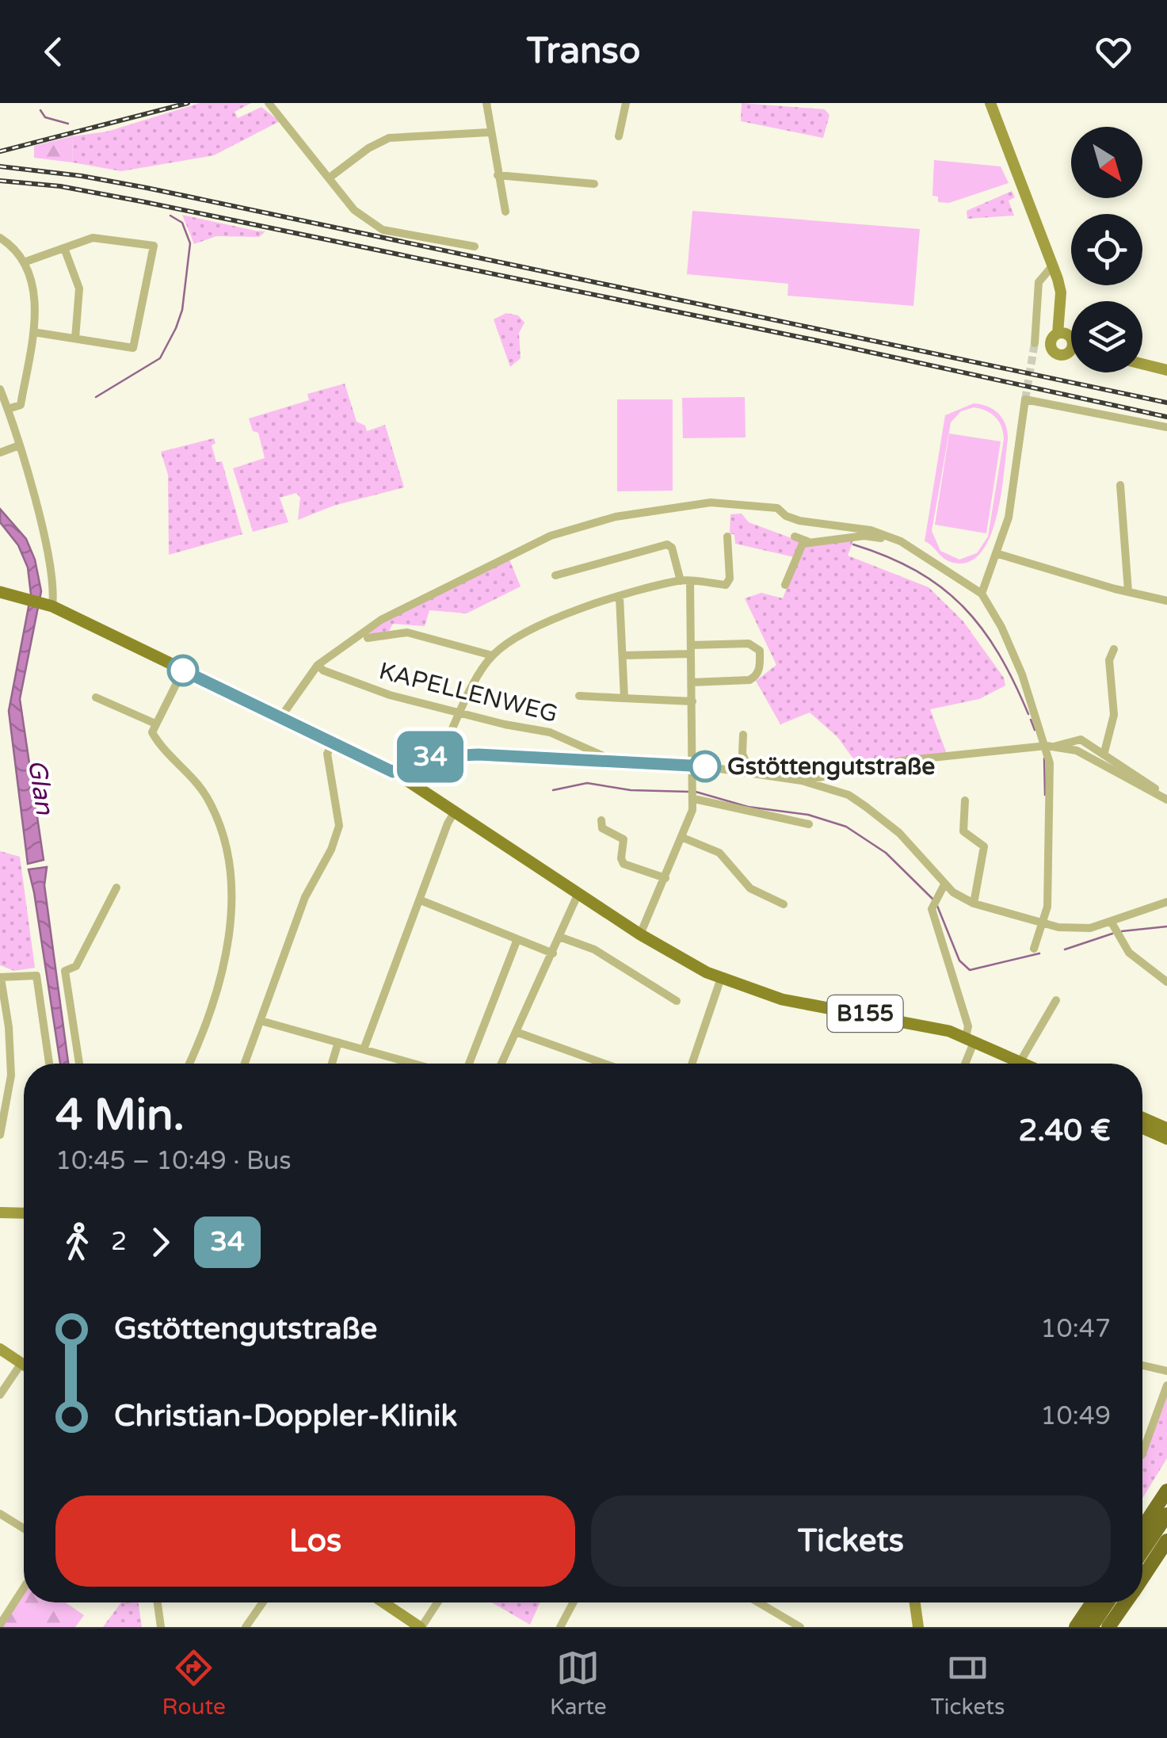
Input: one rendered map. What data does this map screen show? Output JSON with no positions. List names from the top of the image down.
{
  "streets": {
    "main road": ["B155"],
    "street": ["KAPELLENWEG"]
  },
  "water": ["Glan"],
  "places": ["Gstöttengutstraße"],
  "lines": ["bus line 34"],
  "north": "bottom right",
  "page": {
    "header": "Transo",
    "on_map": "34",
    "heading": ["4 Min.", "10:45 – 10:49 · Bus", "2.40 €"],
    "legs": ["2", "34"],
    "list": [
      {
        "name": "Gstöttengutstraße",
        "value": "10:47"
      },
      {
        "name": "Christian-Doppler-Klinik",
        "value": "10:49"
      }
    ],
    "buttons": ["Los", "Tickets"],
    "tabs": ["Route", "Karte", "Tickets"]
  }
}
